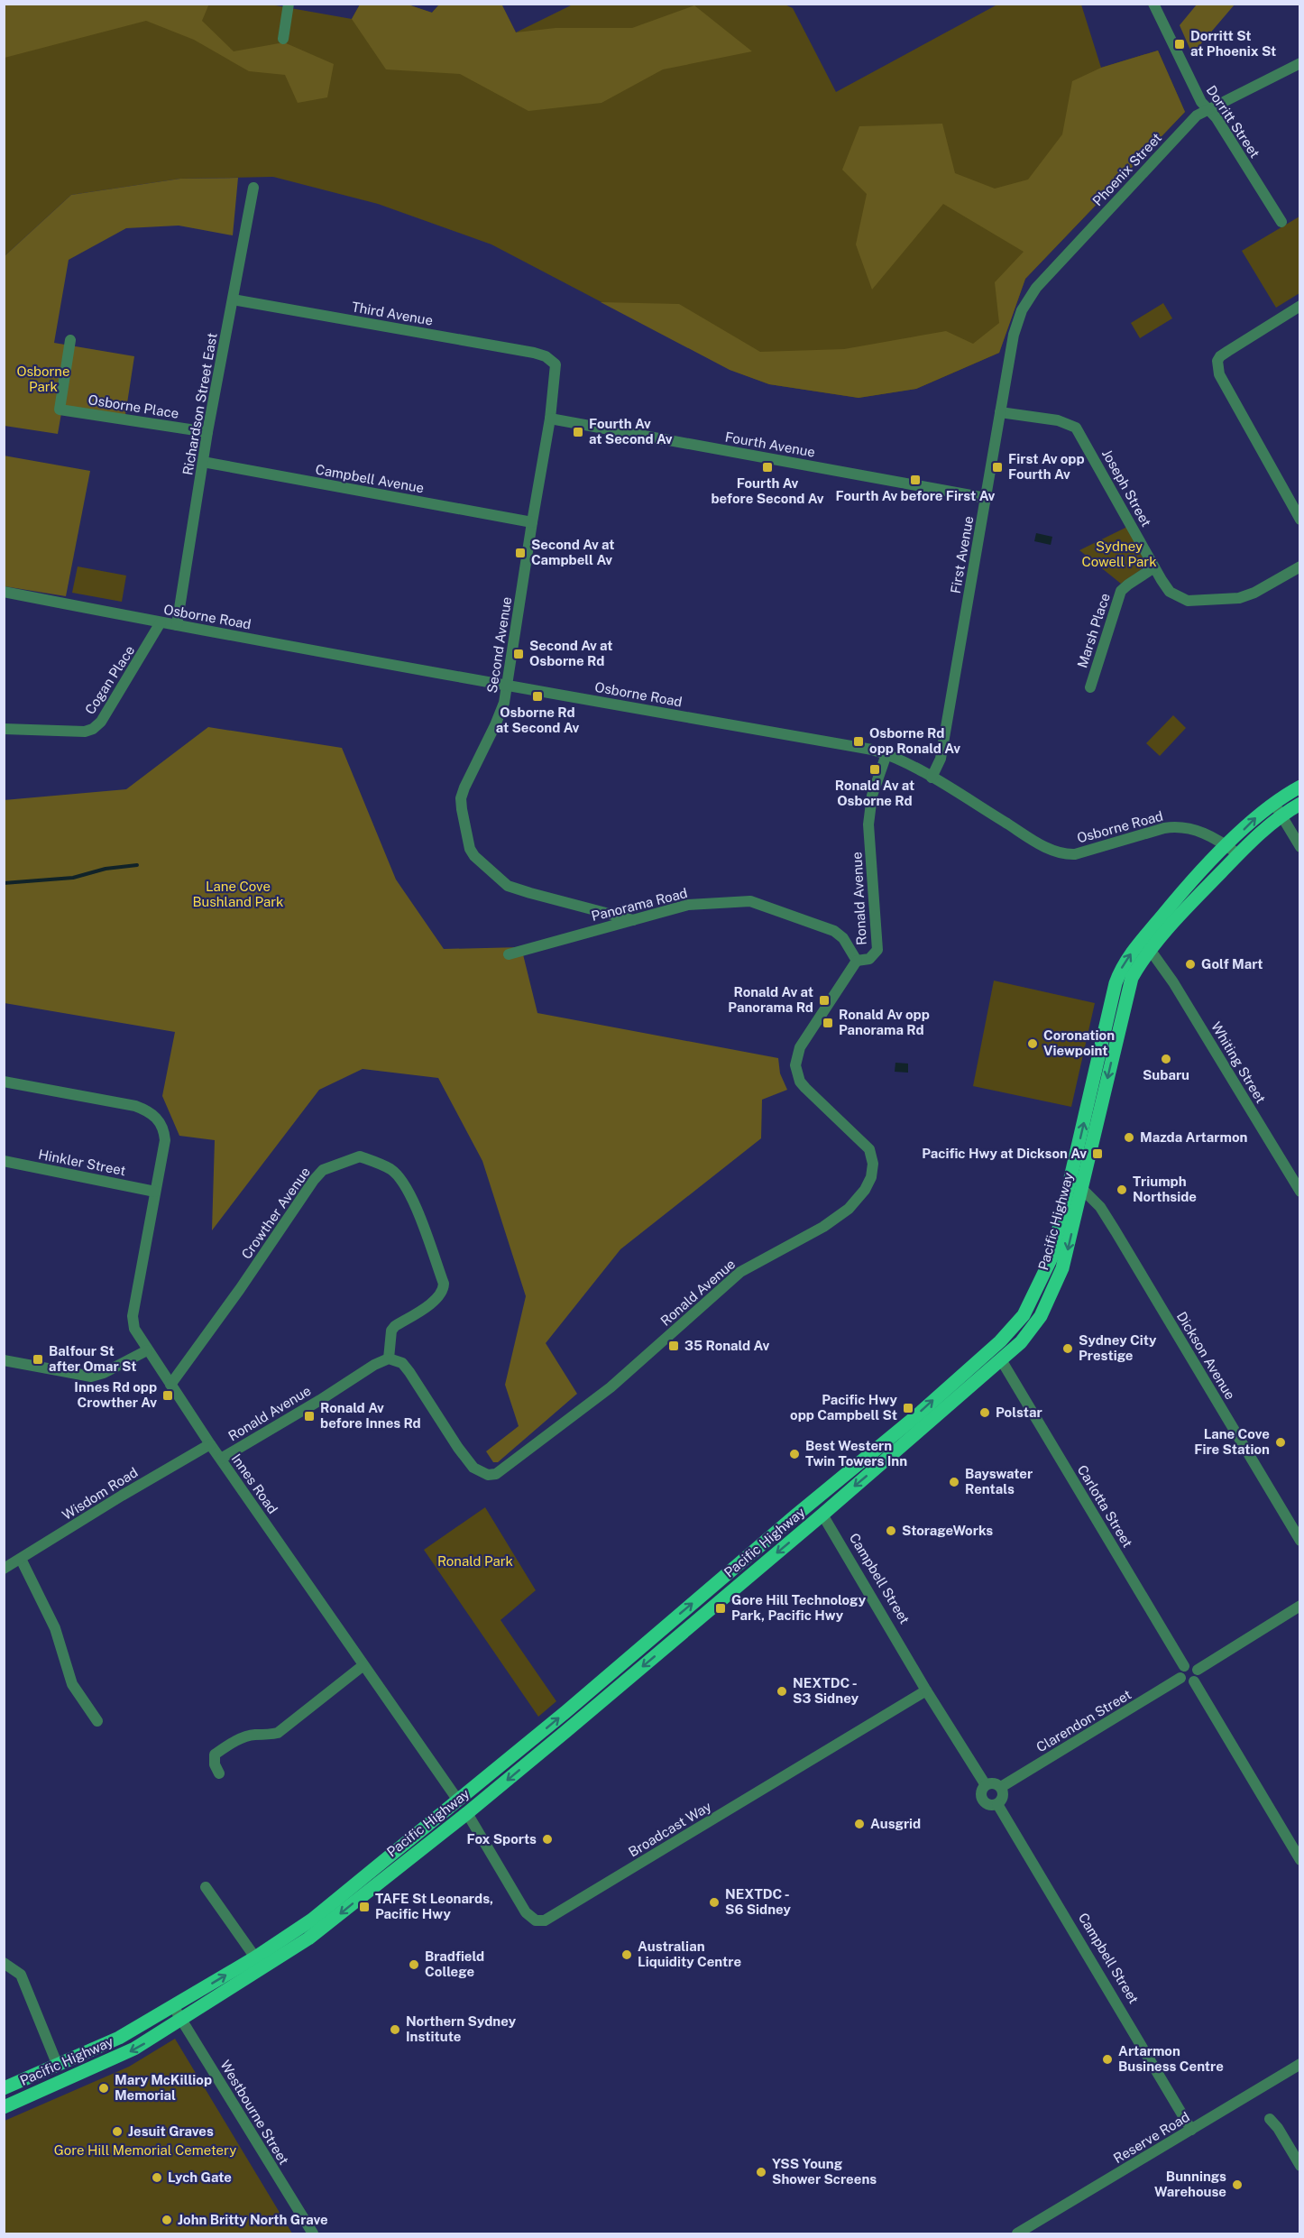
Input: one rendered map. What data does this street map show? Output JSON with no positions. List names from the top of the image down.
{
  "streets": {
    "main road": ["Pacific Highway", "Campbell Street"],
    "street": [
      "Dorritt Street",
      "Phoenix Street",
      "Third Avenue",
      "Richardson Street East",
      "Osborne Place",
      "Fourth Avenue",
      "Campbell Avenue",
      "Joseph Street",
      "First Avenue",
      "Osborne Road",
      "Marsh Place",
      "Second Avenue",
      "Cogan Place",
      "Ronald Avenue",
      "Panorama Road",
      "Whiting Street",
      "Hinkler Street",
      "Crowther Avenue",
      "Dickson Avenue",
      "Innes Road",
      "Wisdom Road",
      "Carlotta Street",
      "Clarendon Street",
      "Broadcast Way",
      "Westbourne Street",
      "Reserve Road"
    ]
  },
  "crossings": [
    ["Dorritt Street", "Phoenix Street"],
    ["Phoenix Street", "First Avenue"],
    ["Third Avenue", "Richardson Street East"],
    ["Third Avenue", "Second Avenue"],
    ["Richardson Street East", "Osborne Place"],
    ["Richardson Street East", "Campbell Avenue"],
    ["Richardson Street East", "Osborne Road"],
    ["Fourth Avenue", "First Avenue"],
    ["Fourth Avenue", "Second Avenue"],
    ["Campbell Avenue", "Second Avenue"],
    ["Joseph Street", "First Avenue"],
    ["Joseph Street", "Marsh Place"],
    ["First Avenue", "Osborne Road"],
    ["Osborne Road", "Second Avenue"],
    ["Osborne Road", "Cogan Place"],
    ["Osborne Road", "Ronald Avenue"],
    ["Osborne Road", "Pacific Highway"],
    ["Second Avenue", "Panorama Road"],
    ["Ronald Avenue", "Panorama Road"],
    ["Ronald Avenue", "Crowther Avenue"],
    ["Ronald Avenue", "Innes Road"],
    ["Whiting Street", "Pacific Highway"],
    ["Hinkler Street", "Innes Road"],
    ["Crowther Avenue", "Innes Road"],
    ["Pacific Highway", "Dickson Avenue"],
    ["Pacific Highway", "Innes Road"],
    ["Pacific Highway", "Carlotta Street"],
    ["Pacific Highway", "Campbell Street"],
    ["Pacific Highway", "Broadcast Way"],
    ["Pacific Highway", "Westbourne Street"],
    ["Innes Road", "Wisdom Road"],
    ["Carlotta Street", "Clarendon Street"],
    ["Campbell Street", "Clarendon Street"],
    ["Campbell Street", "Broadcast Way"],
    ["Campbell Street", "Reserve Road"]
  ],
  "parks": [
    "Osborne Park",
    "Sydney Cowell Park",
    "Lane Cove Bushland Park",
    "Ronald Park",
    "Gore Hill Memorial Cemetery"
  ],
  "places": {
    "transit": [
      "Dorritt St at Phoenix St",
      "Fourth Av at Second Av",
      "Fourth Av before Second Av",
      "First Av opp Fourth Av",
      "Fourth Av before First Av",
      "Second Av at Campbell Av",
      "Second Av at Osborne Rd",
      "Osborne Rd at Second Av",
      "Osborne Rd opp Ronald Av",
      "Ronald Av at Osborne Rd",
      "Ronald Av at Panorama Rd",
      "Ronald Av opp Panorama Rd",
      "Pacific Hwy at Dickson Av",
      "35 Ronald Av",
      "Balfour St after Omar St",
      "Innes Rd opp Crowther Av",
      "Pacific Hwy opp Campbell St",
      "Ronald Av before Innes Rd",
      "Gore Hill Technology Park, Pacific Hwy",
      "TAFE St Leonards, Pacific Hwy"
    ],
    "other": [
      "Golf Mart",
      "Coronation Viewpoint",
      "Subaru",
      "Mazda Artarmon",
      "Triumph Northside",
      "Sydney City Prestige",
      "Polstar",
      "Lane Cove Fire Station",
      "Best Western Twin Towers Inn",
      "Bayswater Rentals",
      "StorageWorks",
      "NEXTDC - S3 Sidney",
      "Ausgrid",
      "Fox Sports",
      "NEXTDC - S6 Sidney",
      "Australian Liquidity Centre",
      "Bradfield College",
      "Northern Sydney Institute",
      "Artarmon Business Centre",
      "Mary McKilliop Memorial",
      "Jesuit Graves",
      "YSS Young Shower Screens",
      "Lych Gate",
      "Bunnings Warehouse",
      "John Britty North Grave"
    ]
  }
}
